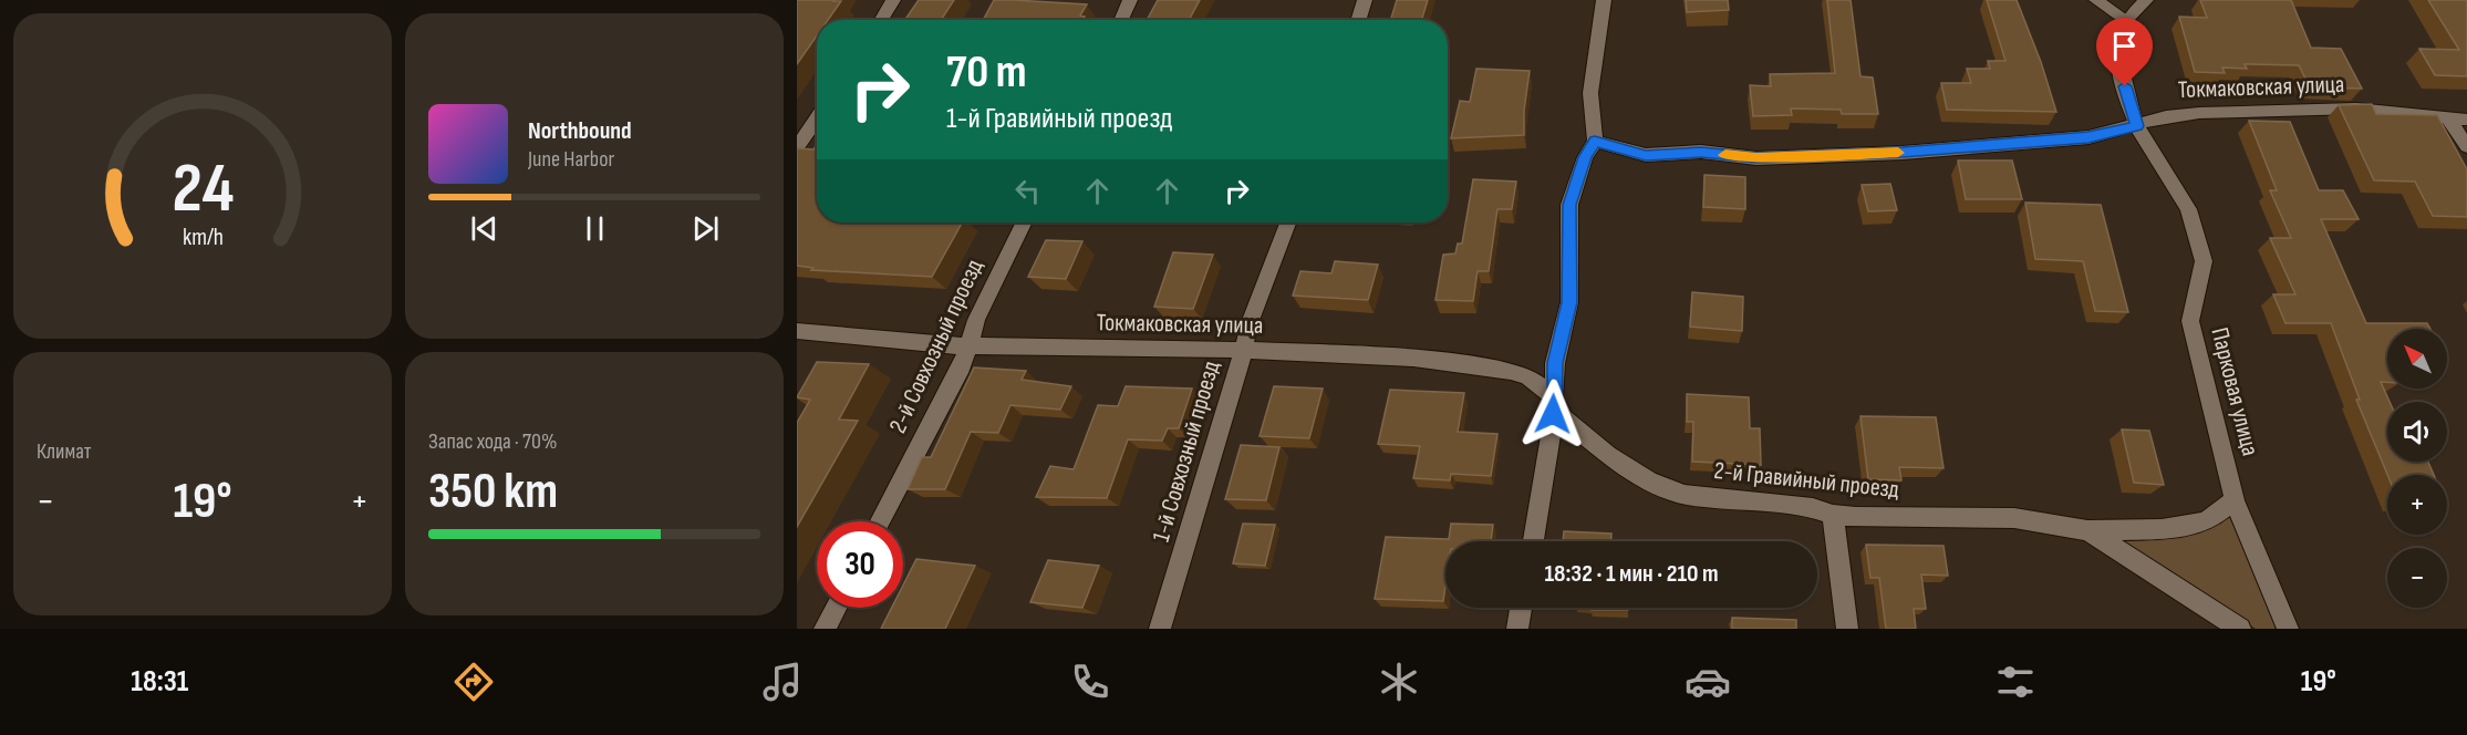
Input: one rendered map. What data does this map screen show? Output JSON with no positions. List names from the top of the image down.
{
  "streets": {
    "street": [
      "Токмаковская улица",
      "2-й Совхозный проезд",
      "Парковая улица",
      "1-й Совхозный проезд",
      "2-й Гравийный проезд"
    ]
  },
  "crossings": [
    ["Токмаковская улица", "2-й Совхозный проезд"],
    ["Токмаковская улица", "Парковая улица"],
    ["Токмаковская улица", "1-й Совхозный проезд"],
    ["Токмаковская улица", "2-й Гравийный проезд"],
    ["Парковая улица", "2-й Гравийный проезд"]
  ],
  "north": "top left",
  "page": {
    "turn": ["70 m", "1-й Гравийный проезд"],
    "song": ["Northbound", "June Harbor"],
    "map_buttons": ["+", "−"],
    "tile": [
      "Климат",
      ["Запас хода · 70%", "350 km"]
    ],
    "heat": ["−", "19°", "+"],
    "limit": "30",
    "trip": "18:32 · 1 мин · 210 m",
    "tabs": ["18:31", "19°"],
    "gauge": ["24", "km/h"]
  }
}
